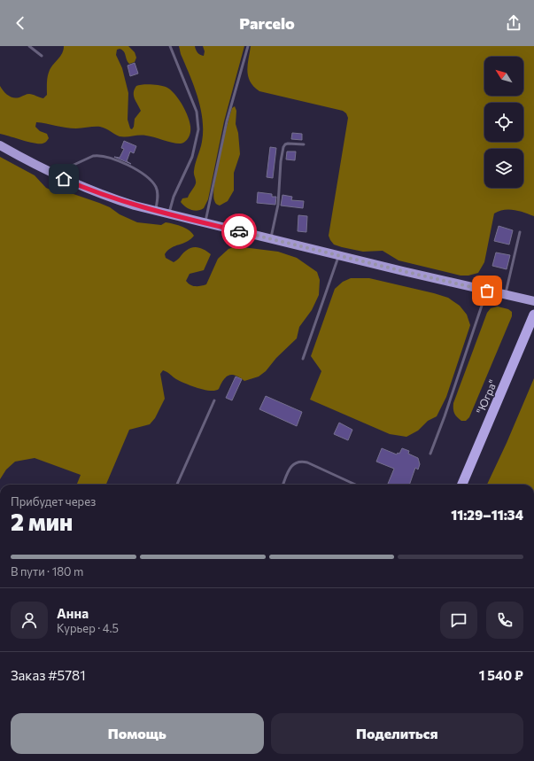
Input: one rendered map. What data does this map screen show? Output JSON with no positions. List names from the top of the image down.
{
  "streets": {
    "highway": ["\"Югра\""]
  },
  "north": "top left",
  "page": {
    "header": "Parcelo",
    "heading": ["2 мин", "Прибудет через", "11:29–11:34"],
    "panel": [
      "Анна",
      "Курьер · 4.5",
      "Заказ #5781",
      "1 540 ₽"
    ],
    "bar": "В пути · 180 m",
    "buttons": ["Помощь", "Поделиться"]
  }
}
